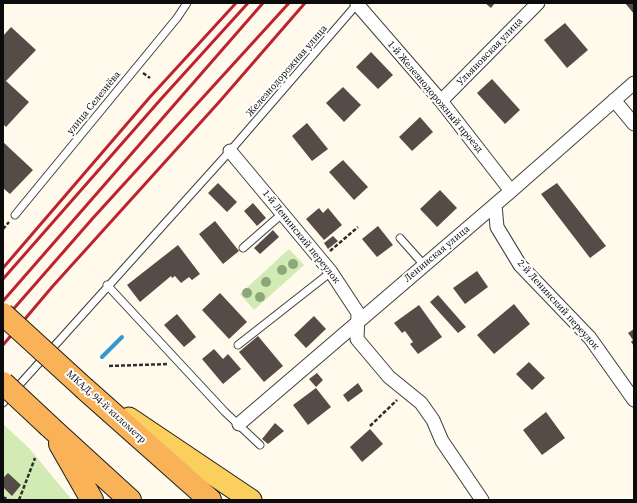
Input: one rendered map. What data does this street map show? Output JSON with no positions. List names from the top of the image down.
{
  "streets": {
    "highway": ["МКАД, 94-й километр"],
    "street": [
      "Ульяновская улица",
      "1-й Железнодорожный проезд",
      "1-й Ленинский переулок",
      "Ленинская улица",
      "2-й Ленинский переулок"
    ],
    "lane": ["Железнодорожная улица", "улица Селезнёва"]
  },
  "crossings": [
    ["Ульяновская улица", "1-й Железнодорожный проезд"],
    ["Железнодорожная улица", "1-й Железнодорожный проезд"],
    ["Железнодорожная улица", "1-й Ленинский переулок"],
    ["1-й Железнодорожный проезд", "Ленинская улица"],
    ["1-й Ленинский переулок", "Ленинская улица"],
    ["Ленинская улица", "2-й Ленинский переулок"]
  ]
}
